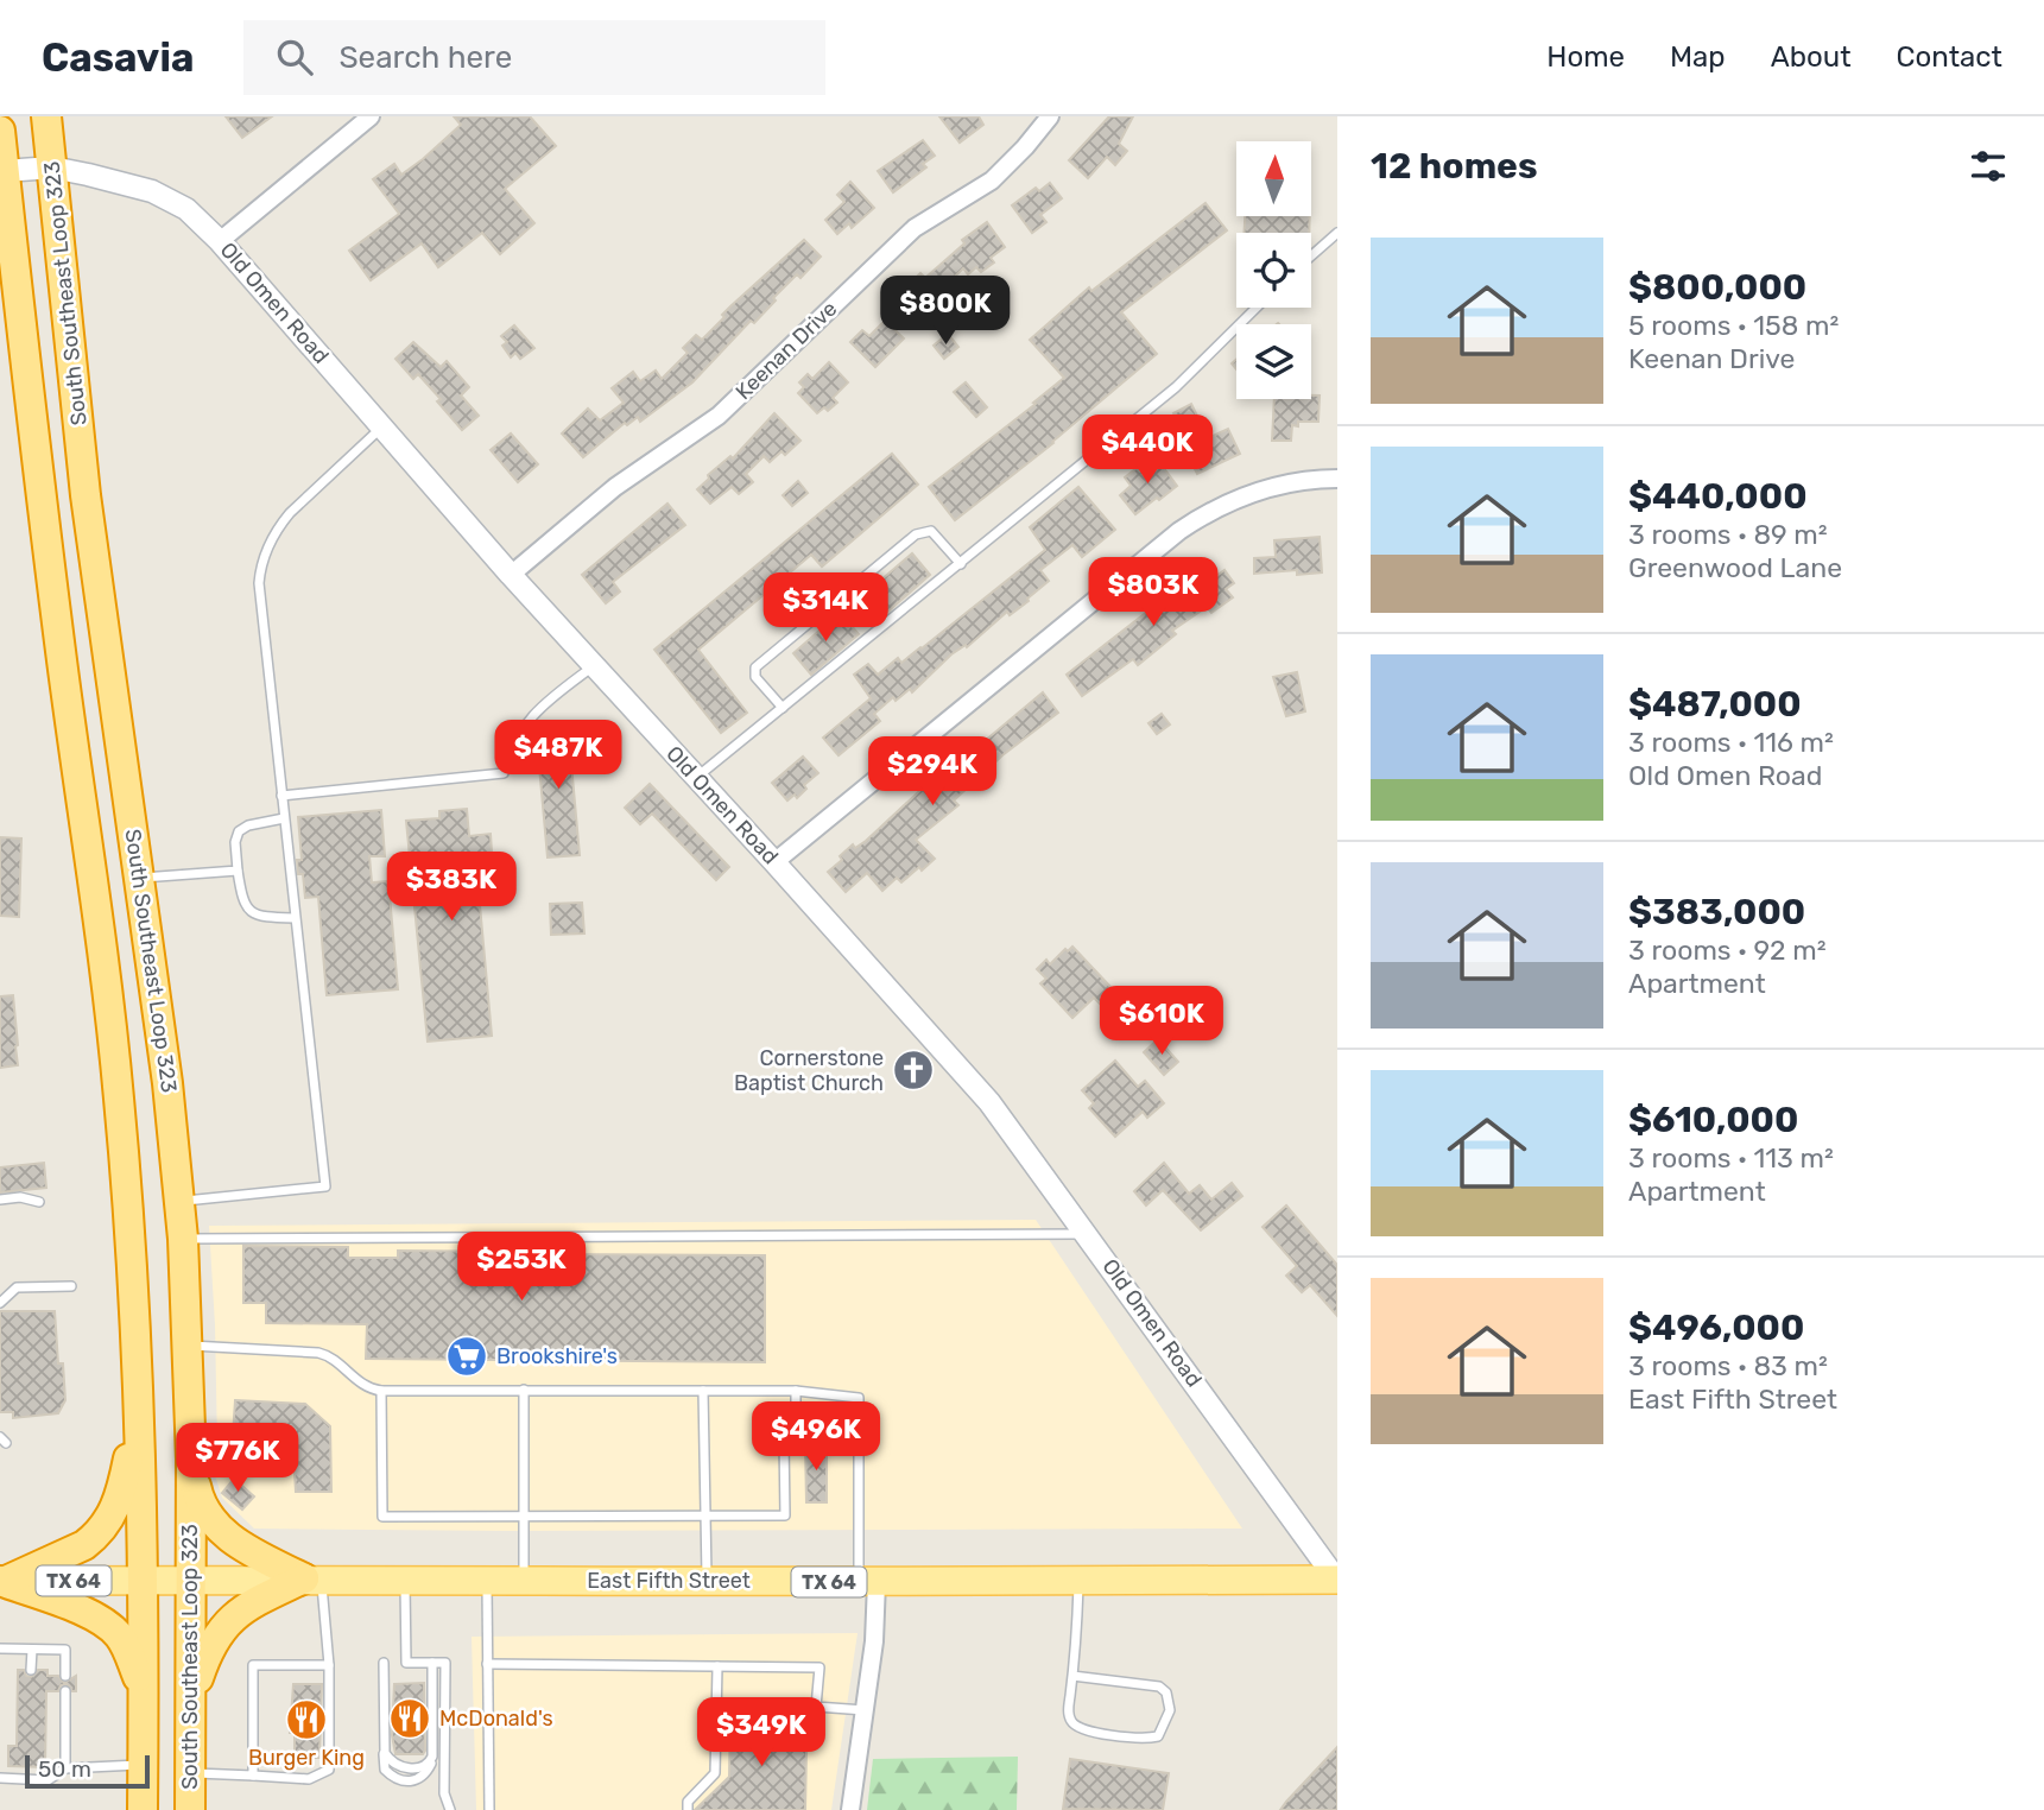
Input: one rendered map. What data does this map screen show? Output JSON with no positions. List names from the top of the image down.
{
  "streets": {
    "highway": ["South Southeast Loop 323"],
    "main road": ["TX 64", "East Fifth Street"],
    "street": ["Old Omen Road", "Keenan Drive"]
  },
  "crossings": [
    ["South Southeast Loop 323", "Old Omen Road"],
    ["South Southeast Loop 323", "East Fifth Street"],
    ["Old Omen Road", "Keenan Drive"],
    ["Old Omen Road", "East Fifth Street"]
  ],
  "places": {
    "church": ["Cornerstone Baptist Church"],
    "supermarket": ["Brookshire's"],
    "restaurant": ["McDonald's", "Burger King"]
  },
  "scale_bar": "50 m",
  "north": "top",
  "page": {
    "header": "Casavia",
    "search": "Search here",
    "nav": [
      "Home",
      "Map",
      "About",
      "Contact"
    ],
    "heading": "12 homes",
    "list": [
      {
        "name": "$800,000",
        "note": "5 rooms · 158 m² · Keenan Drive"
      },
      {
        "name": "$440,000",
        "note": "3 rooms · 89 m² · Greenwood Lane"
      },
      {
        "name": "$487,000",
        "note": "3 rooms · 116 m² · Old Omen Road"
      },
      {
        "name": "$383,000",
        "note": "3 rooms · 92 m² · Apartment"
      },
      {
        "name": "$610,000",
        "note": "3 rooms · 113 m² · Apartment"
      },
      {
        "name": "$496,000",
        "note": "3 rooms · 83 m² · East Fifth Street"
      }
    ],
    "price": [
      "$800K",
      "$440K",
      "$803K",
      "$314K",
      "$487K",
      "$294K",
      "$383K",
      "$610K",
      "$253K",
      "$496K",
      "$776K",
      "$349K"
    ],
    "scale": "50 m"
  }
}
